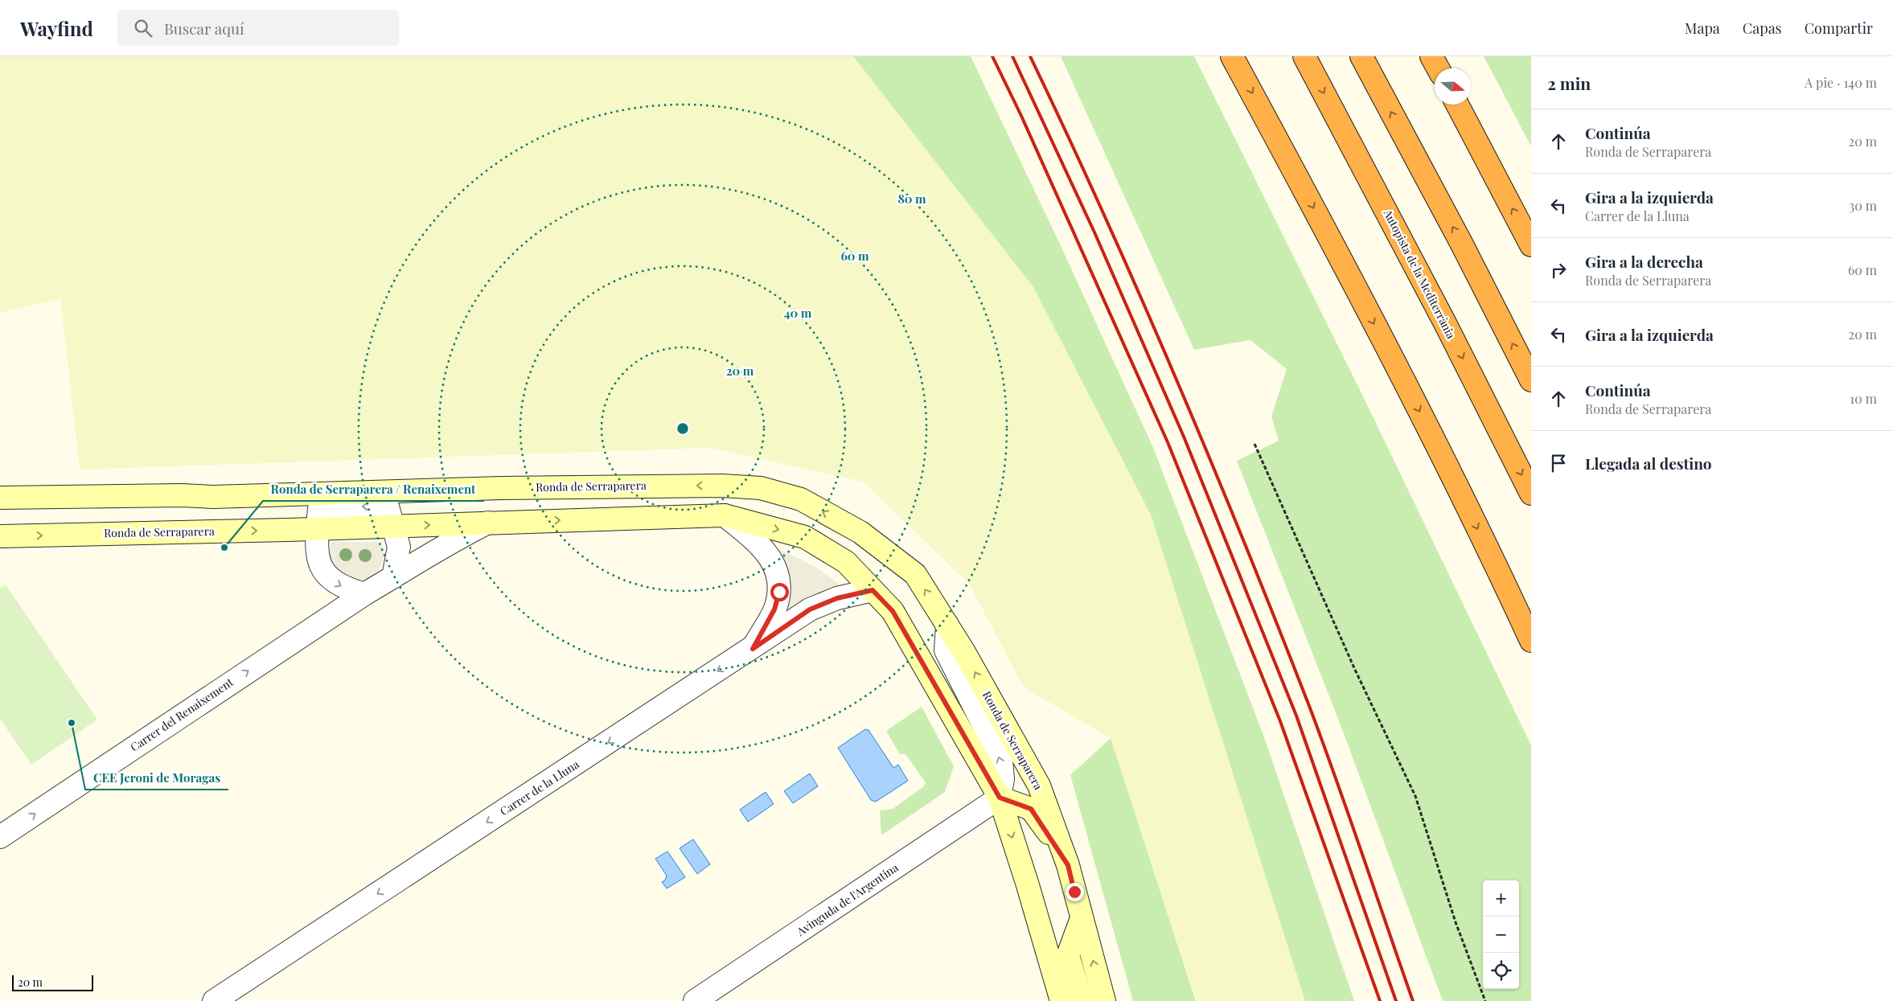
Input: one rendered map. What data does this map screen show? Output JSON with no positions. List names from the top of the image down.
{
  "streets": {
    "highway": ["Autopista de la Mediterrània"],
    "street": [
      "Ronda de Serraparera",
      "Carrer del Renaixement",
      "Carrer de la Lluna",
      "Avinguda de l'Argentina"
    ]
  },
  "crossings": [
    ["Ronda de Serraparera", "Carrer del Renaixement"],
    ["Ronda de Serraparera", "Carrer de la Lluna"],
    ["Ronda de Serraparera", "Avinguda de l'Argentina"]
  ],
  "one_way": ["Carrer del Renaixement", "Carrer de la Lluna"],
  "places": ["Ronda de Serraparera / Renaixement", "CEE Jeroni de Moragas"],
  "scale_bar": "20 m",
  "north": "right",
  "page": {
    "header": "Wayfind",
    "search": "Buscar aquí",
    "nav": ["Mapa", "Capas", "Compartir"],
    "heading": ["2 min", "A pie · 140 m"],
    "list": [
      ["Continúa", "Ronda de Serraparera", "20 m"],
      ["Gira a la izquierda", "Carrer de la Lluna", "30 m"],
      ["Gira a la derecha", "Ronda de Serraparera", "60 m"],
      ["Gira a la izquierda", "20 m"],
      ["Continúa", "Ronda de Serraparera", "10 m"],
      "Llegada al destino"
    ],
    "map_buttons": ["+", "−"],
    "scale": "20 m"
  },
  "rings": [
    "80 m",
    "60 m",
    "40 m",
    "20 m"
  ]
}
